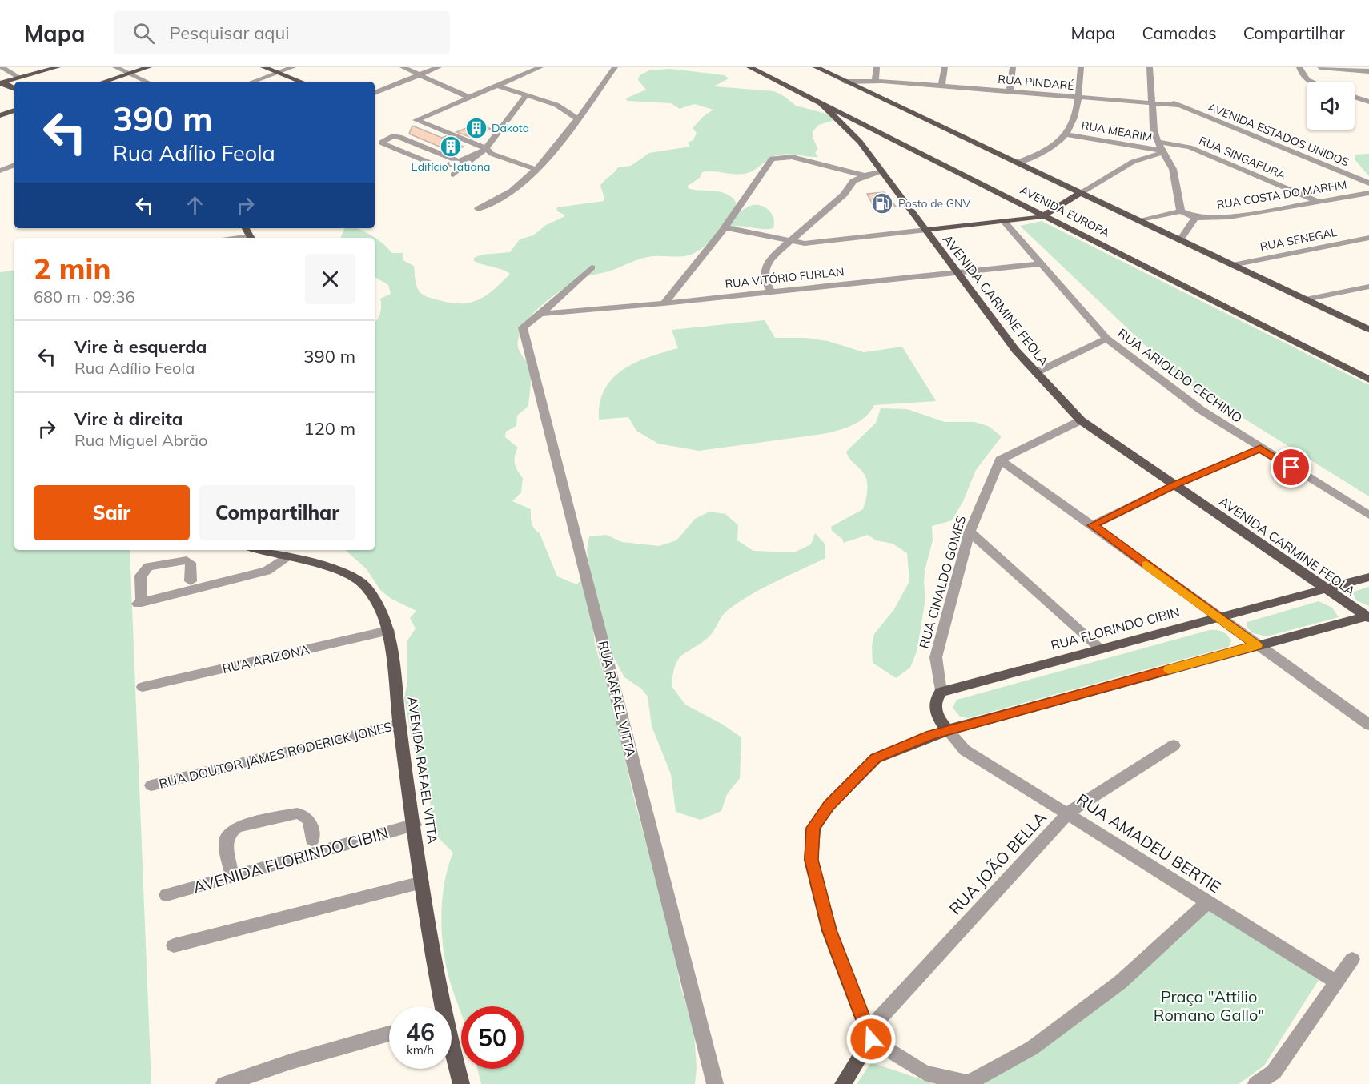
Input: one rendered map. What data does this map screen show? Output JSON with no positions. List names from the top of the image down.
{
  "streets": {
    "main road": [
      "AVENIDA EUROPA",
      "AVENIDA CARMINE FEOLA",
      "RUA FLORINDO CIBIN",
      "AVENIDA RAFAEL VITTA"
    ],
    "street": [
      "RUA PINDARÉ",
      "RUA MEARIM",
      "AVENIDA ESTADOS UNIDOS",
      "RUA SINGAPURA",
      "RUA COSTA DO MARFIM",
      "RUA SENEGAL",
      "RUA VITÓRIO FURLAN",
      "RUA ARIOLDO CECHINO",
      "RUA CINALDO GOMES",
      "RUA ARIZONA",
      "RUA RAFAEL VITTA",
      "RUA DOUTOR JAMES RODERICK JONES",
      "RUA AMADEU BERTIE",
      "AVENIDA FLORINDO CIBIN",
      "RUA JOÃO BELLA"
    ]
  },
  "crossings": [
    ["RUA PINDARÉ", "AVENIDA ESTADOS UNIDOS"],
    ["RUA PINDARÉ", "AVENIDA EUROPA"],
    ["RUA SINGAPURA", "RUA COSTA DO MARFIM"],
    ["AVENIDA EUROPA", "RUA SENEGAL"],
    ["AVENIDA EUROPA", "AVENIDA CARMINE FEOLA"],
    ["RUA VITÓRIO FURLAN", "AVENIDA CARMINE FEOLA"],
    ["RUA VITÓRIO FURLAN", "RUA ARIOLDO CECHINO"],
    ["RUA VITÓRIO FURLAN", "RUA RAFAEL VITTA"],
    ["AVENIDA CARMINE FEOLA", "RUA FLORINDO CIBIN"],
    ["RUA CINALDO GOMES", "RUA FLORINDO CIBIN"],
    ["RUA ARIZONA", "AVENIDA RAFAEL VITTA"],
    ["RUA DOUTOR JAMES RODERICK JONES", "AVENIDA RAFAEL VITTA"],
    ["AVENIDA RAFAEL VITTA", "AVENIDA FLORINDO CIBIN"],
    ["RUA AMADEU BERTIE", "RUA JOÃO BELLA"]
  ],
  "parks": ["Praça \"Attilio Romano Gallo\""],
  "places": {
    "building": ["Dakota", "Edifício Tatiana"],
    "fuel station": ["Posto de GNV"]
  },
  "page": {
    "header": "Mapa",
    "search": "Pesquisar aqui",
    "nav": ["Mapa", "Camadas", "Compartilhar"],
    "turn": ["390 m", "Rua Adílio Feola"],
    "heading": ["2 min", "680 m · 09:36"],
    "list": [
      {
        "name": "Vire à esquerda",
        "note": "Rua Adílio Feola",
        "value": "390 m"
      },
      {
        "name": "Vire à direita",
        "note": "Rua Miguel Abrão",
        "value": "120 m"
      }
    ],
    "buttons": ["Sair", "Compartilhar"],
    "speed": "46 km/h",
    "limit": "50"
  }
}
